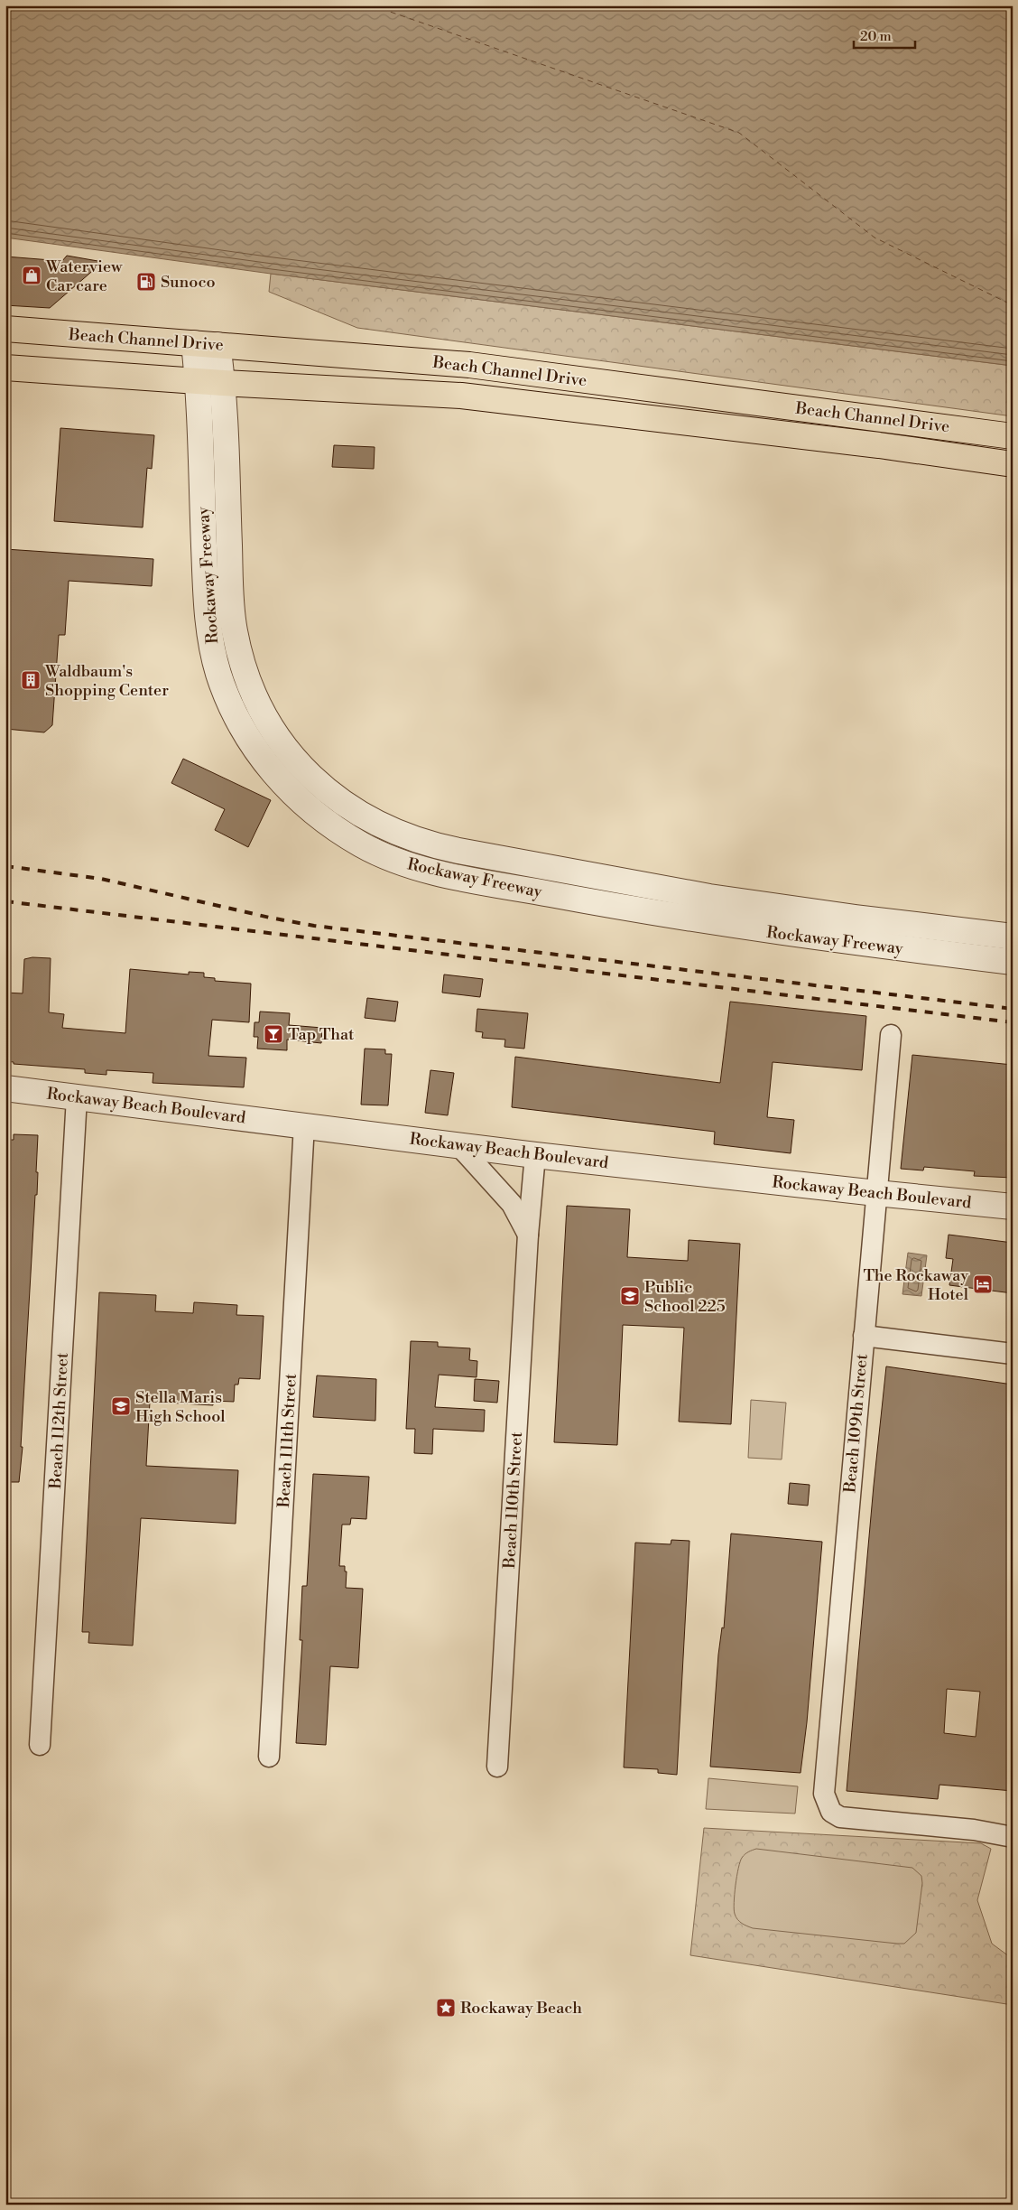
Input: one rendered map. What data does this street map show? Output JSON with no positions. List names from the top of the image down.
{
  "streets": {
    "main road": ["Beach Channel Drive"],
    "street": [
      "Rockaway Freeway",
      "Rockaway Beach Boulevard",
      "Beach 112th Street",
      "Beach 109th Street",
      "Beach 111th Street",
      "Beach 110th Street"
    ]
  },
  "crossings": [
    ["Beach Channel Drive", "Rockaway Freeway"],
    ["Rockaway Beach Boulevard", "Beach 112th Street"],
    ["Rockaway Beach Boulevard", "Beach 109th Street"],
    ["Rockaway Beach Boulevard", "Beach 111th Street"],
    ["Rockaway Beach Boulevard", "Beach 110th Street"]
  ],
  "places": {
    "shop": ["Waterview Car care"],
    "fuel station": ["Sunoco"],
    "building": ["Waldbaum's Shopping Center"],
    "bar": ["Tap That"],
    "hotel": ["The Rockaway Hotel"],
    "school or university": ["Public School 225", "Stella Maris High School"],
    "place": ["Rockaway Beach"]
  },
  "scale_bar": "20 m"
}
